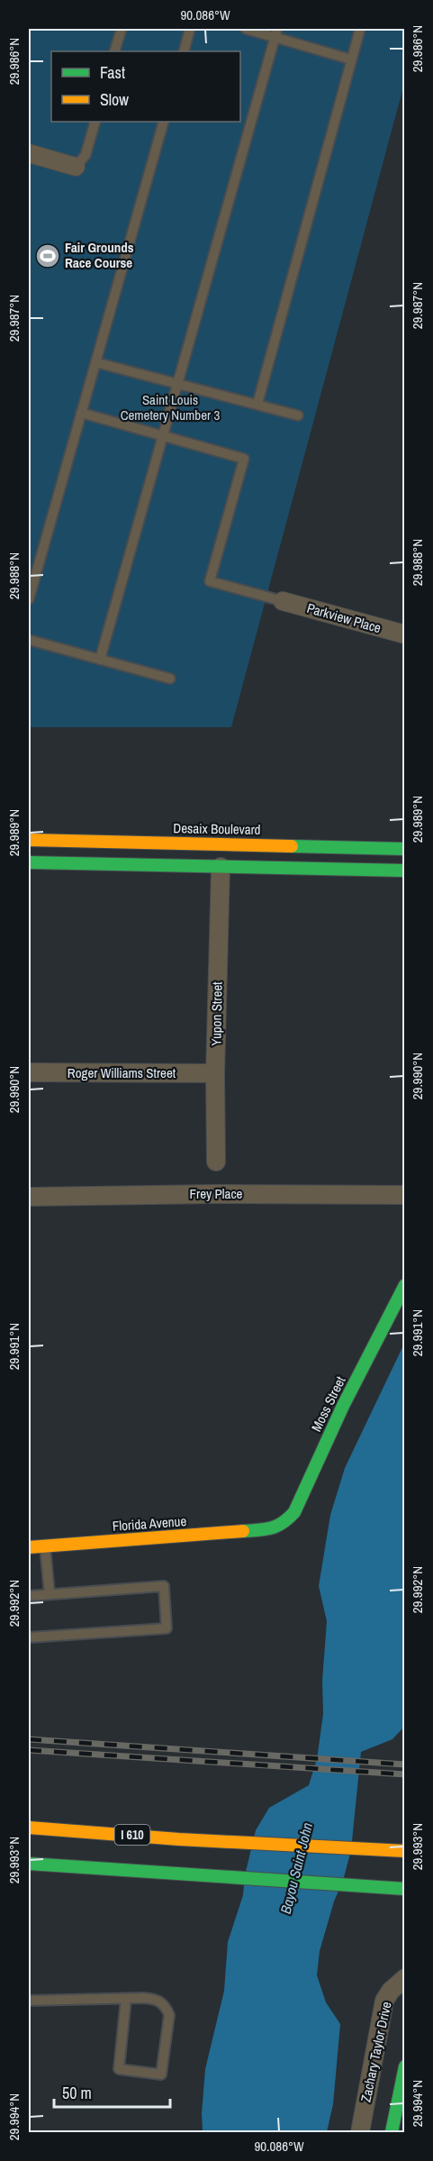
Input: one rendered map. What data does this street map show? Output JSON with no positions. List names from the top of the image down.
{
  "streets": {
    "main road": [
      "Desaix Boulevard",
      "Moss Street",
      "Florida Avenue",
      "I 610"
    ],
    "street": [
      "Parkview Place",
      "Yupon Street",
      "Roger Williams Street",
      "Frey Place",
      "Zachary Taylor Drive"
    ]
  },
  "crossings": [
    ["Yupon Street", "Roger Williams Street"],
    ["Moss Street", "Florida Avenue"]
  ],
  "water": ["Bayou Saint John"],
  "parks": ["Saint Louis Cemetery Number 3"],
  "places": {
    "sports": ["Fair Grounds Race Course"]
  },
  "legend": ["Fast", "Slow"],
  "scale_bar": "50 m",
  "coordinates": [
    "90.086°W",
    "29.986°N",
    "29.987°N",
    "29.988°N",
    "29.989°N",
    "29.990°N",
    "29.991°N",
    "29.992°N",
    "29.993°N",
    "29.994°N"
  ]
}
